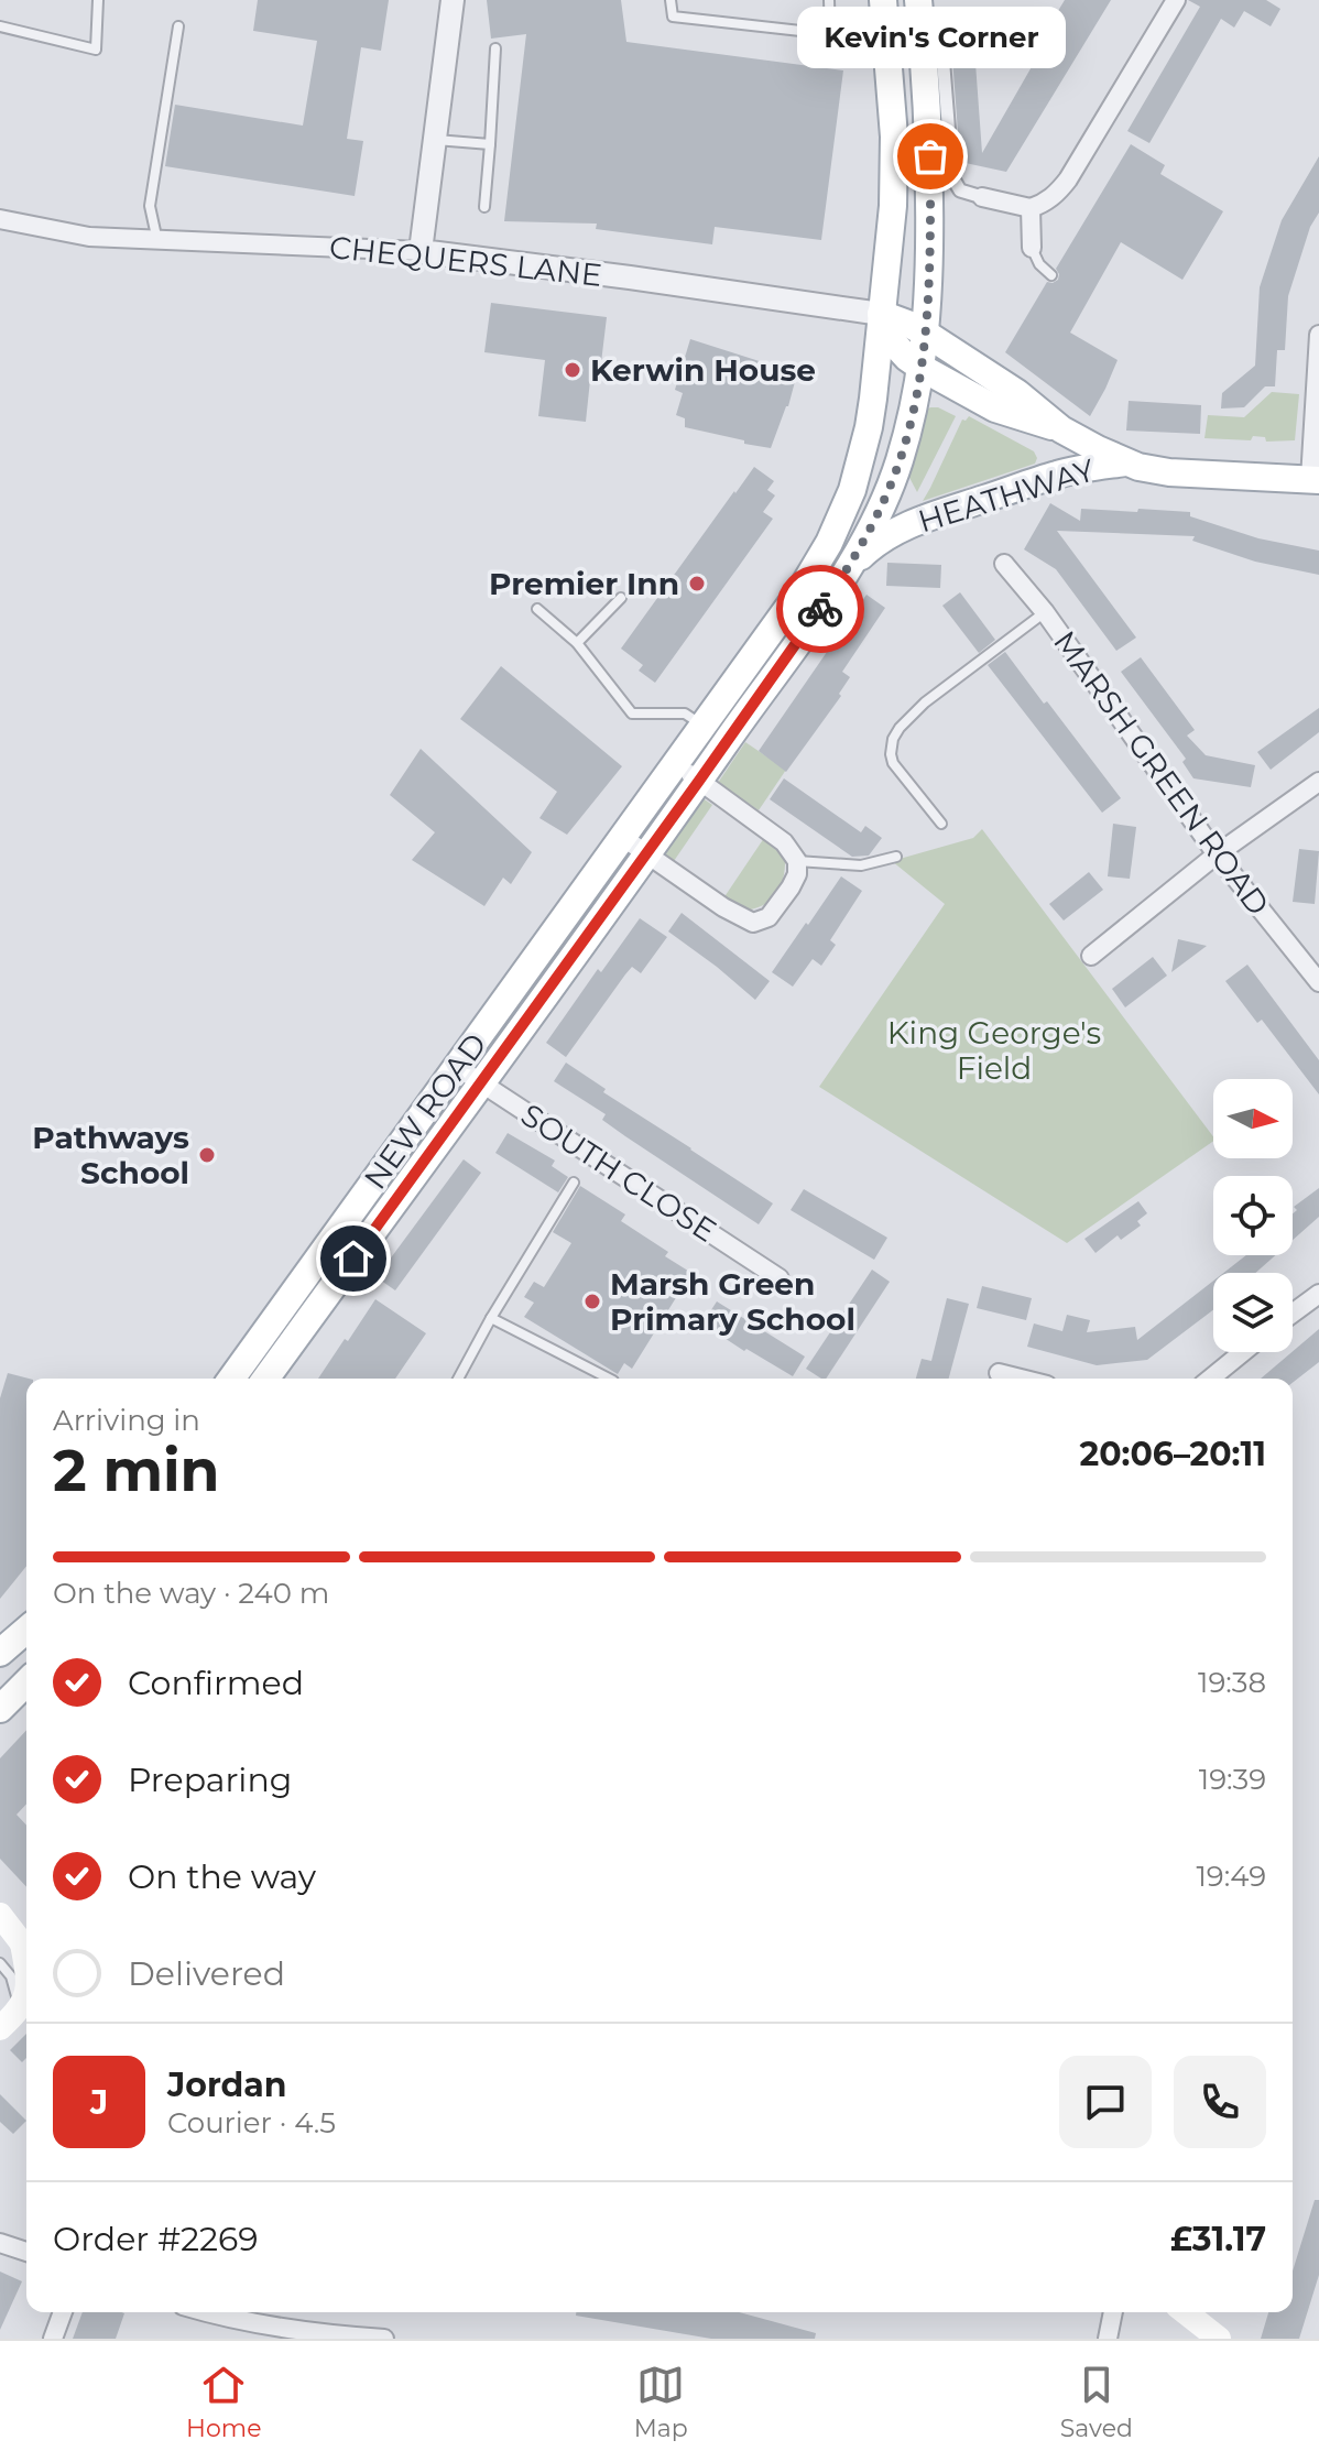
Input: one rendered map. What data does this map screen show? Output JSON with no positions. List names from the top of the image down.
{
  "streets": {
    "main road": ["CHEQUERS LANE", "HEATHWAY", "NEW ROAD"],
    "street": ["MARSH GREEN ROAD", "SOUTH CLOSE"]
  },
  "crossings": [
    ["CHEQUERS LANE", "HEATHWAY"],
    ["CHEQUERS LANE", "NEW ROAD"],
    ["HEATHWAY", "NEW ROAD"],
    ["NEW ROAD", "SOUTH CLOSE"]
  ],
  "parks": ["King George's Field"],
  "places": [
    "Kevin's Corner",
    "Kerwin House",
    "Premier Inn",
    "Pathways School",
    "Marsh Green Primary School"
  ],
  "north": "right",
  "page": {
    "bubble": "Kevin's Corner",
    "heading": ["2 min", "Arriving in", "20:06–20:11"],
    "panel": [
      "Jordan",
      "Courier · 4.5",
      "Order #2269",
      "£31.17"
    ],
    "bar": "On the way · 240 m",
    "list": [
      ["Confirmed", "19:38"],
      ["Preparing", "19:39"],
      ["On the way", "19:49"],
      "Delivered"
    ],
    "round": "J",
    "tabs": ["Home", "Map", "Saved"]
  }
}
